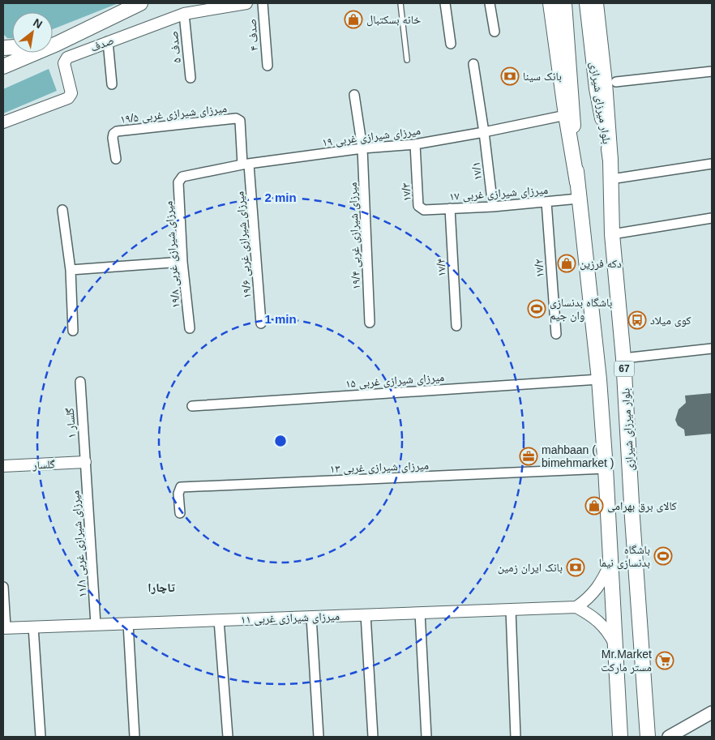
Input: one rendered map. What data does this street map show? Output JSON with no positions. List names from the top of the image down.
{
  "streets": {
    "main road": ["بلوار میرزای شیرازی", "67"],
    "street": [
      "۴ صدف",
      "صدف",
      "۵ صدف",
      "۱۹/۵ میرزای شیرازی غربی",
      "۱۹ میرزای شیرازی غربی",
      "۱۷/۱",
      "۱۷/۳",
      "۱۷ میرزای شیرازی غربی",
      "۱۹/۴ میرزای شیرازی غربی",
      "۱۹/۶ میرزای شیرازی غربی",
      "۱۹/۸ میرزای شیرازی غربی",
      "۱۷/۴",
      "۱۷/۲",
      "۱۵ میرزای شیرازی غربی",
      "گلسار ۱",
      "گلسار",
      "۱۳ میرزای شیرازی غربی",
      "میرزای شیرازی غربی ۱۱/۱",
      "میرزای شیرازی غربی ۱۱"
    ]
  },
  "crossings": [
    ["صدف", "۵ صدف"],
    ["۱۹/۵ میرزای شیرازی غربی", "۱۹ میرزای شیرازی غربی"],
    ["۱۹/۵ میرزای شیرازی غربی", "۱۹/۶ میرزای شیرازی غربی"],
    ["۱۹ میرزای شیرازی غربی", "۱۷/۱"],
    ["۱۹ میرزای شیرازی غربی", "۱۷/۳"],
    ["۱۹ میرزای شیرازی غربی", "۱۹/۴ میرزای شیرازی غربی"],
    ["۱۹ میرزای شیرازی غربی", "۱۹/۶ میرزای شیرازی غربی"],
    ["۱۹ میرزای شیرازی غربی", "۱۹/۸ میرزای شیرازی غربی"],
    ["۱۷/۱", "۱۷ میرزای شیرازی غربی"],
    ["۱۷/۳", "۱۷ میرزای شیرازی غربی"],
    ["۱۷ میرزای شیرازی غربی", "۱۷/۴"],
    ["۱۷ میرزای شیرازی غربی", "۱۷/۲"],
    ["۱۷ میرزای شیرازی غربی", "67"],
    ["67", "۱۵ میرزای شیرازی غربی"],
    ["67", "۱۳ میرزای شیرازی غربی"],
    ["گلسار ۱", "گلسار"],
    ["گلسار ۱", "میرزای شیرازی غربی ۱۱/۱"],
    ["گلسار", "میرزای شیرازی غربی ۱۱/۱"],
    ["میرزای شیرازی غربی ۱۱/۱", "میرزای شیرازی غربی ۱۱"]
  ],
  "districts": ["تاچارا"],
  "places": {
    "shop": ["خانه بسکتبال", "دکه فرزین", "کالای برق بهرامی"],
    "bank": ["بانک سینا", "بانک ایران زمین"],
    "sports": ["باشگاه بدنسازی وان جیم", "باشگاه بدنسازی نیما"],
    "bus stop": ["کوی میلاد"],
    "office": ["mahbaan ( bimehmarket )"],
    "supermarket": ["Mr.Market مستر مارکت"]
  },
  "north": "top right",
  "rings": ["2 min", "1 min"]
}
